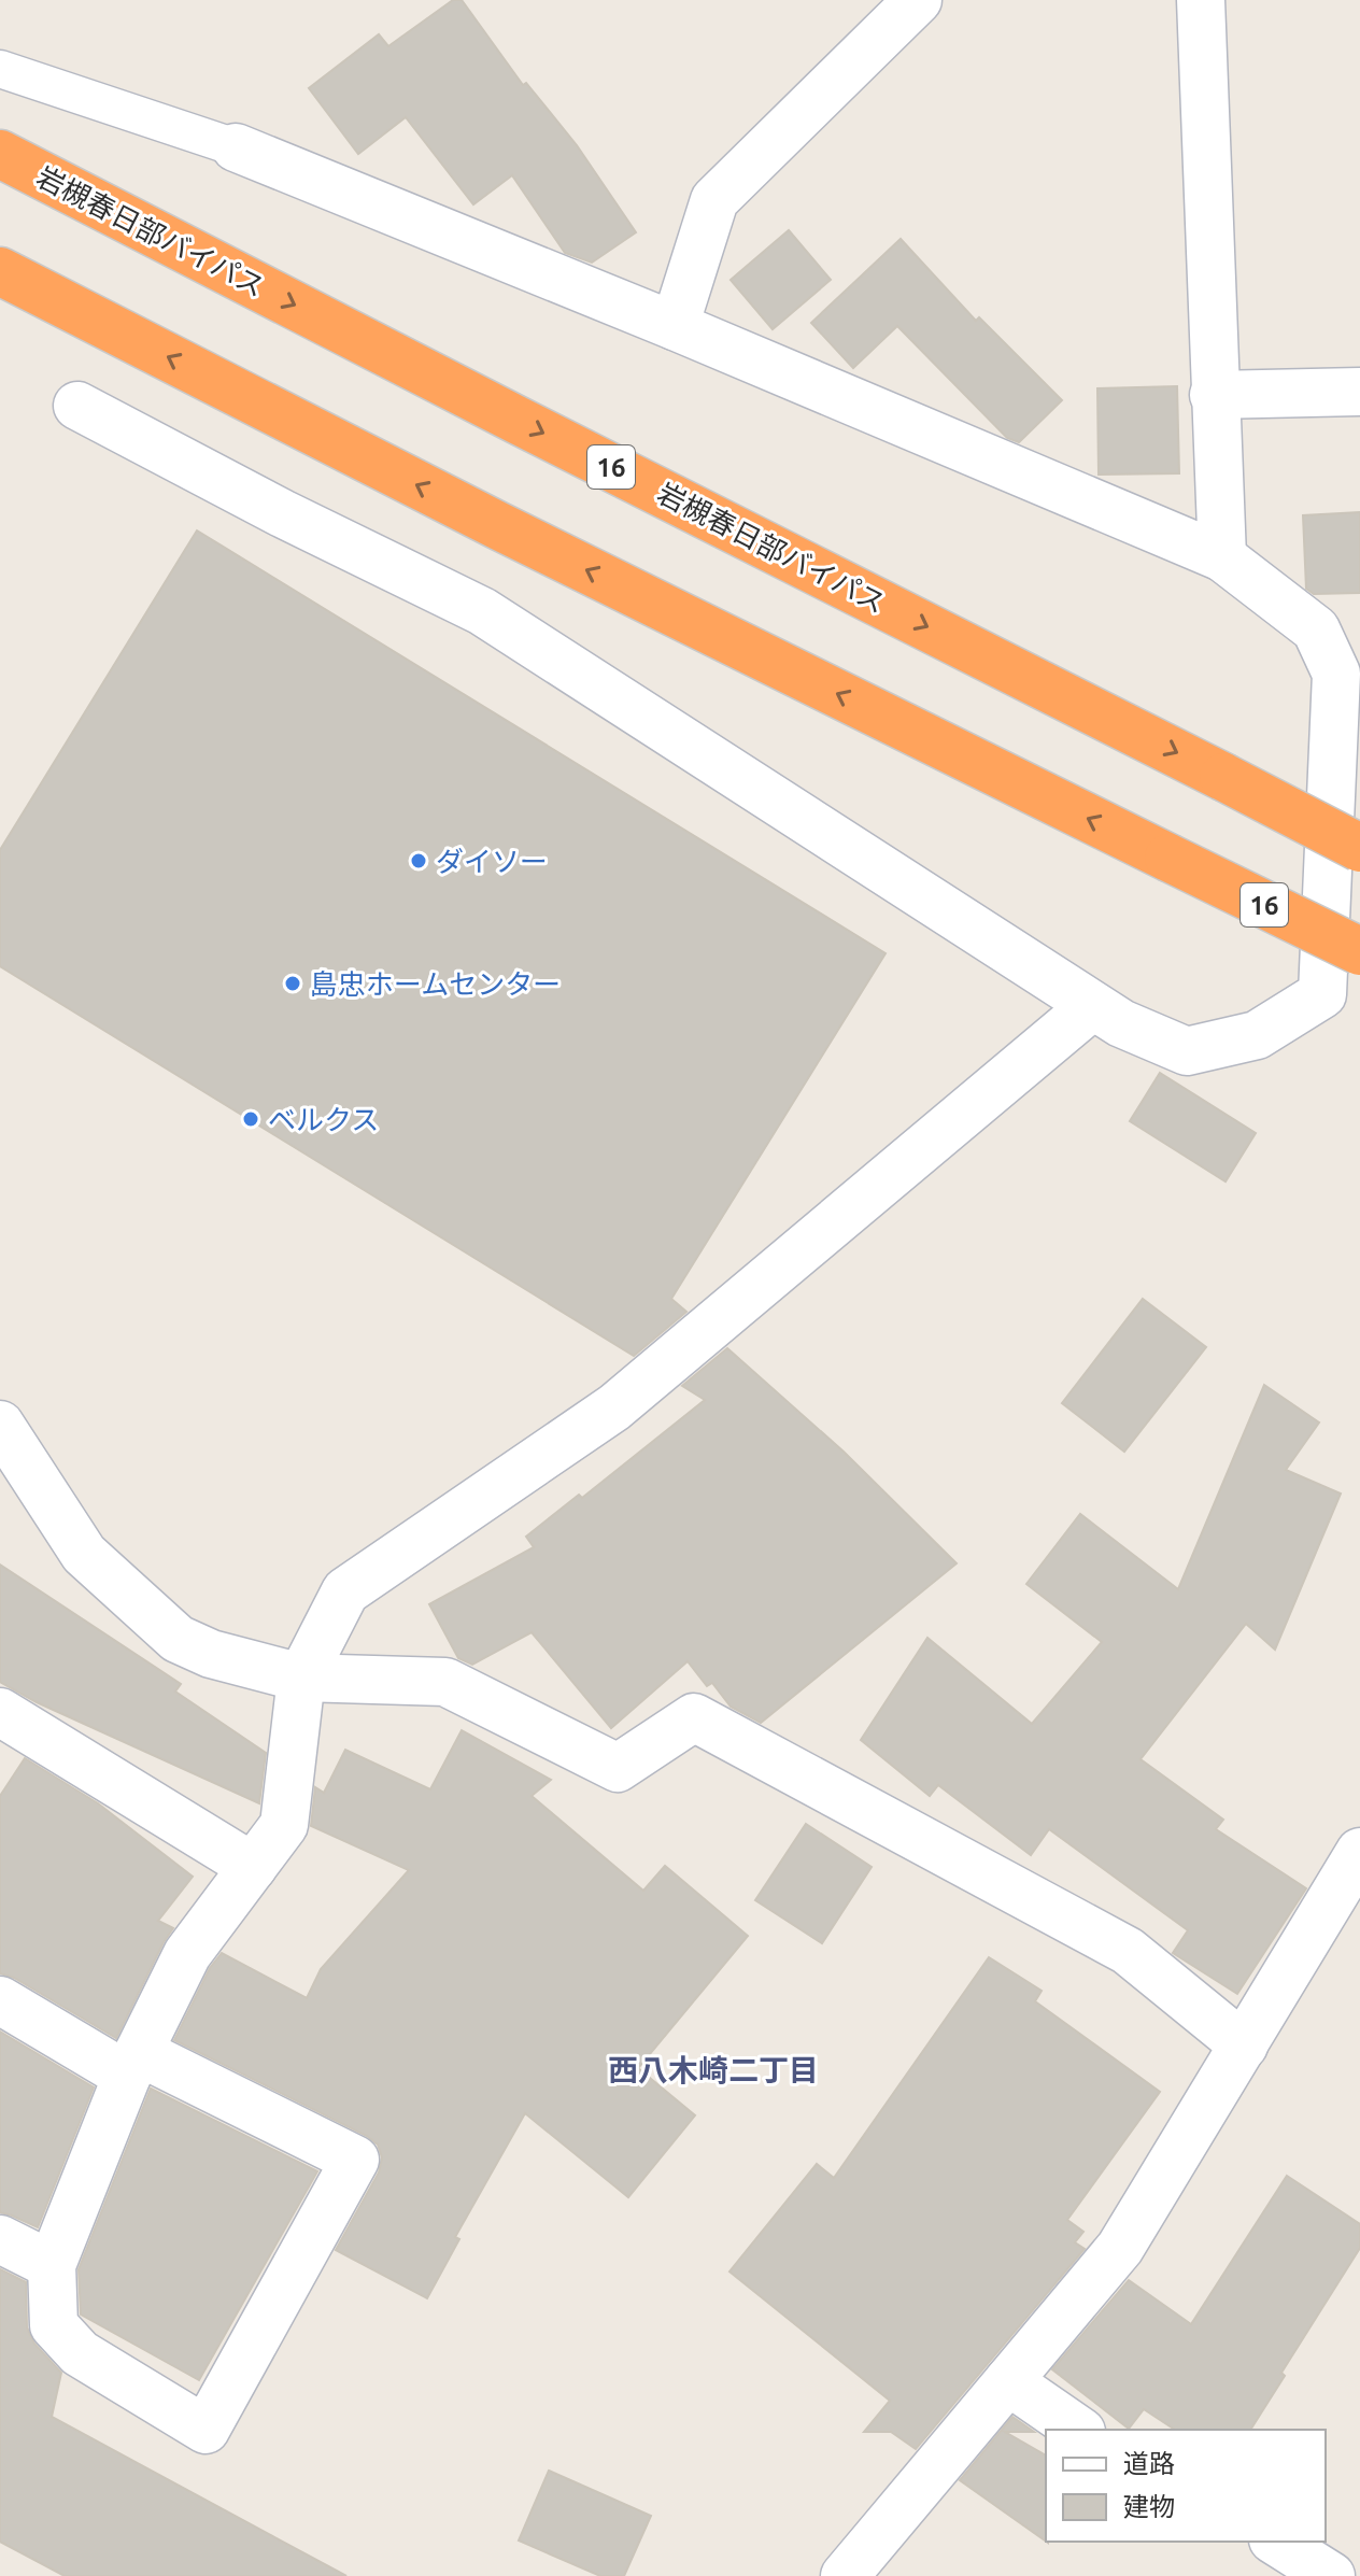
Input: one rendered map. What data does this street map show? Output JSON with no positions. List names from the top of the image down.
{
  "streets": {
    "highway": ["岩槻春日部バイパス", "16"]
  },
  "districts": ["西八木崎二丁目"],
  "places": ["ダイソー", "島忠ホームセンター", "ベルクス"],
  "legend": ["道路", "建物"]
}
